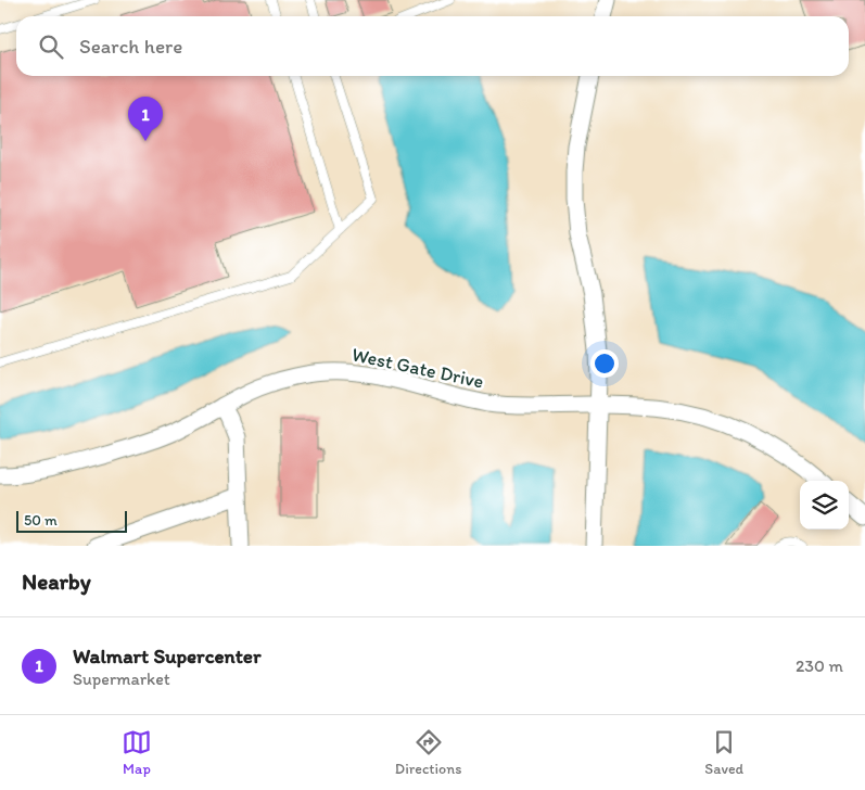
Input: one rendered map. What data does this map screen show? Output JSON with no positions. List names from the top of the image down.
{
  "streets": {
    "street": ["West Gate Drive"]
  },
  "scale_bar": "50 m",
  "page": {
    "search": "Search here",
    "pins": "1",
    "scale": "50 m",
    "heading": "Nearby",
    "list": [
      {
        "mark": "1",
        "name": "Walmart Supercenter",
        "note": "Supermarket",
        "value": "230 m"
      }
    ],
    "nav": ["Map", "Directions", "Saved"]
  }
}
